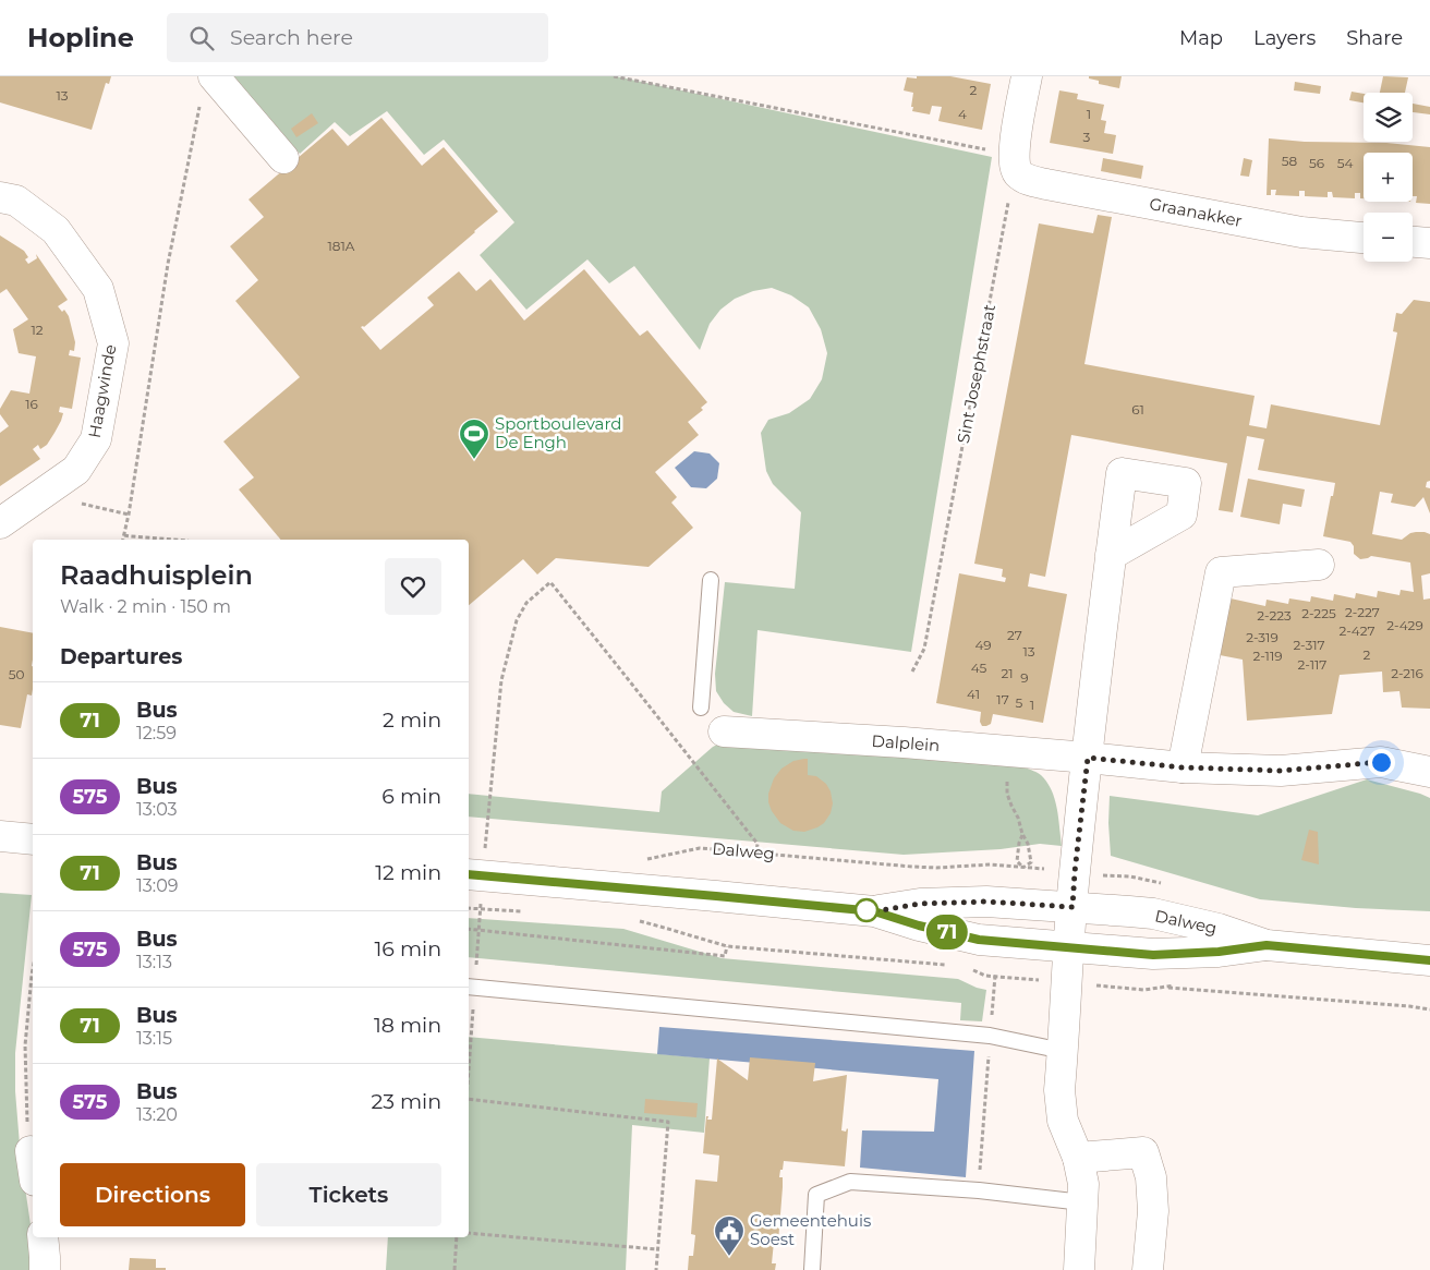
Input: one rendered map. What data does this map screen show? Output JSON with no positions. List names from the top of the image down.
{
  "streets": {
    "street": [
      "Graanakker",
      "Haagwinde",
      "Dalplein",
      "Dalweg"
    ],
    "path": ["Sint Josephstraat"]
  },
  "crossings": [
    ["Graanakker", "Sint Josephstraat"]
  ],
  "places": {
    "sports": ["Sportboulevard De Engh"],
    "public building": ["Gemeentehuis Soest"]
  },
  "lines": ["bus line 71"],
  "house_numbers": [
    "2",
    "13",
    "4",
    "1",
    "3",
    "58",
    "56",
    "54",
    "181A",
    "12",
    "16",
    "61",
    "2-227",
    "2-225",
    "2-223",
    "2-429",
    "2-427",
    "27",
    "2-319",
    "49",
    "2-317",
    "13",
    "2",
    "2-119",
    "2-117",
    "45",
    "21",
    "2-216",
    "50",
    "9",
    "41",
    "17",
    "5",
    "1"
  ],
  "page": {
    "header": "Hopline",
    "search": "Search here",
    "nav": ["Map", "Layers", "Share"],
    "on_map": "71",
    "map_buttons": ["+", "−"],
    "heading": [
      ["Raadhuisplein", "Walk · 2 min · 150 m"],
      "Departures"
    ],
    "list": [
      {
        "mark": "71",
        "name": "Bus",
        "note": "12:59",
        "value": "2 min"
      },
      {
        "mark": "575",
        "name": "Bus",
        "note": "13:03",
        "value": "6 min"
      },
      {
        "mark": "71",
        "name": "Bus",
        "note": "13:09",
        "value": "12 min"
      },
      {
        "mark": "575",
        "name": "Bus",
        "note": "13:13",
        "value": "16 min"
      },
      {
        "mark": "71",
        "name": "Bus",
        "note": "13:15",
        "value": "18 min"
      },
      {
        "mark": "575",
        "name": "Bus",
        "note": "13:20",
        "value": "23 min"
      }
    ],
    "buttons": ["Directions", "Tickets"]
  }
}
